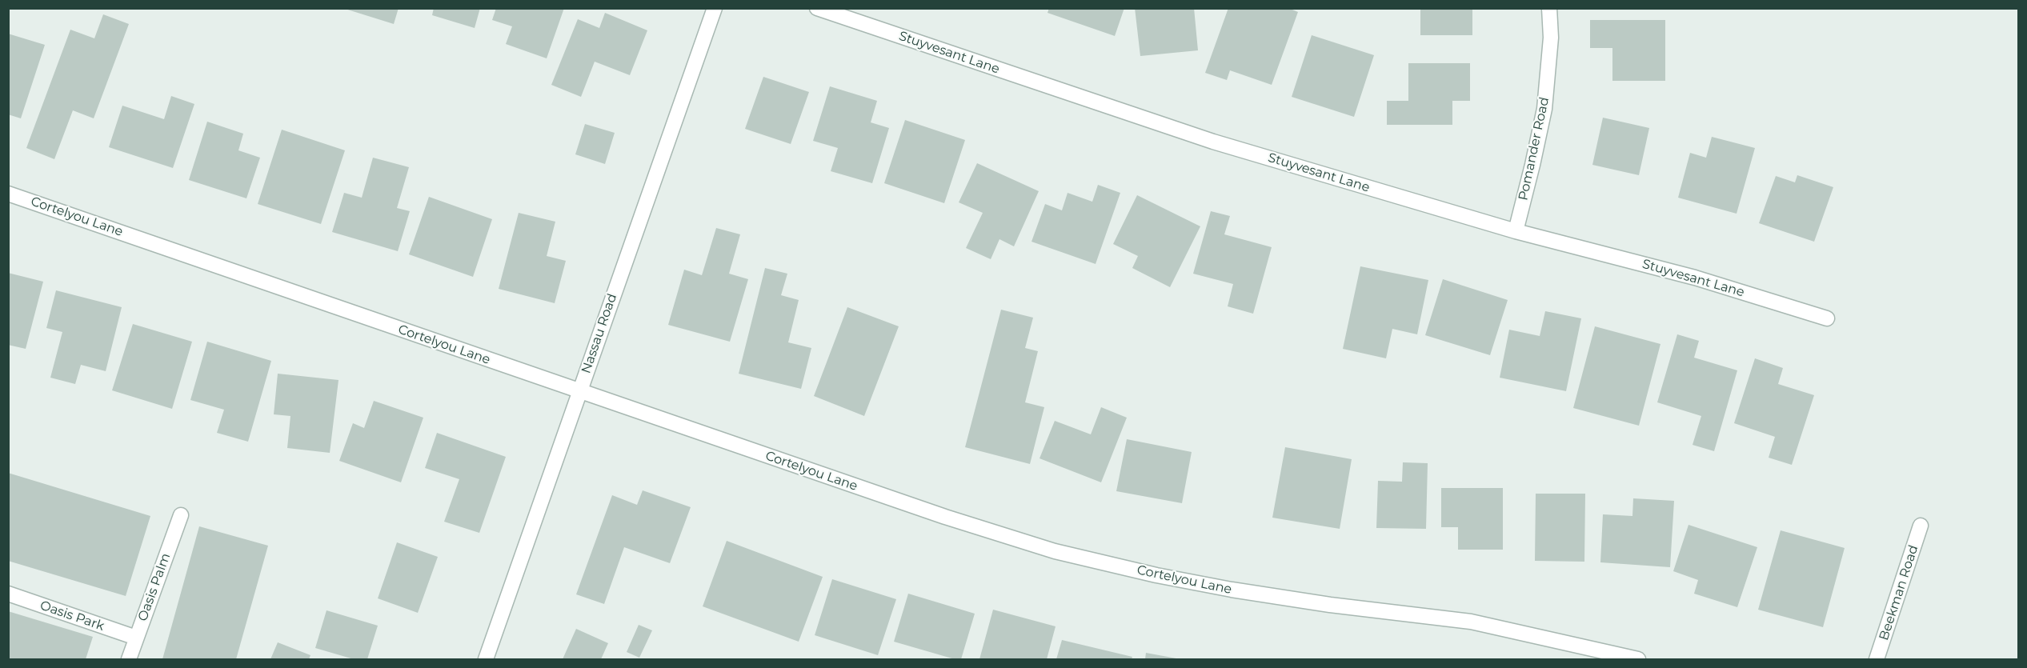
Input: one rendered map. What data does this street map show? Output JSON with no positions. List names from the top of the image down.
{
  "streets": {
    "street": [
      "Stuyvesant Lane",
      "Pomander Road",
      "Cortelyou Lane",
      "Nassau Road",
      "Oasis Palm",
      "Beekman Road",
      "Oasis Park"
    ]
  },
  "crossings": [
    ["Stuyvesant Lane", "Pomander Road"],
    ["Cortelyou Lane", "Nassau Road"],
    ["Oasis Palm", "Oasis Park"]
  ]
}
